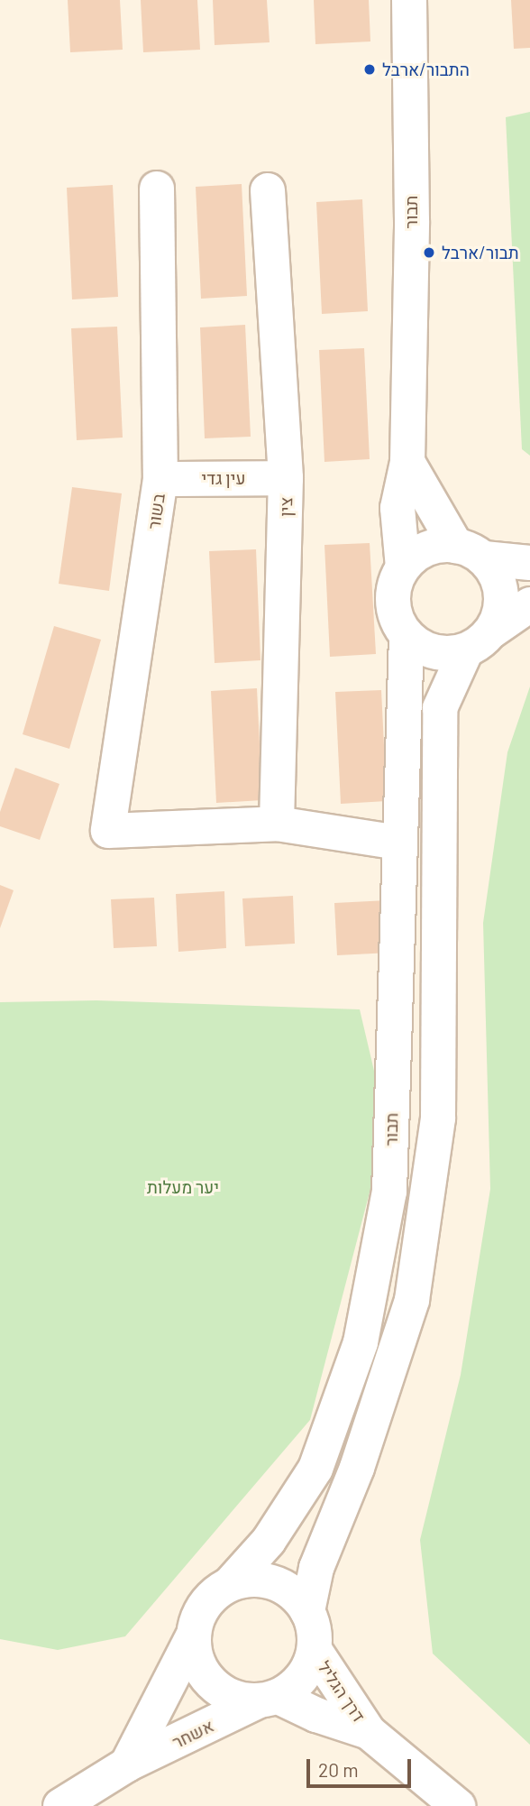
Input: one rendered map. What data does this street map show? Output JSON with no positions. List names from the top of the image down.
{
  "streets": {
    "street": [
      "תבור",
      "עין גדי",
      "צין",
      "בשור",
      "דרך הגליל",
      "אשחר"
    ]
  },
  "crossings": [
    ["תבור", "דרך הגליל"],
    ["תבור", "אשחר"],
    ["עין גדי", "צין"],
    ["עין גדי", "בשור"],
    ["צין", "בשור"],
    ["דרך הגליל", "אשחר"]
  ],
  "parks": ["יער מעלות"],
  "places": ["התבור/ארבל", "תבור/ארבל"],
  "scale_bar": "20 m"
}
